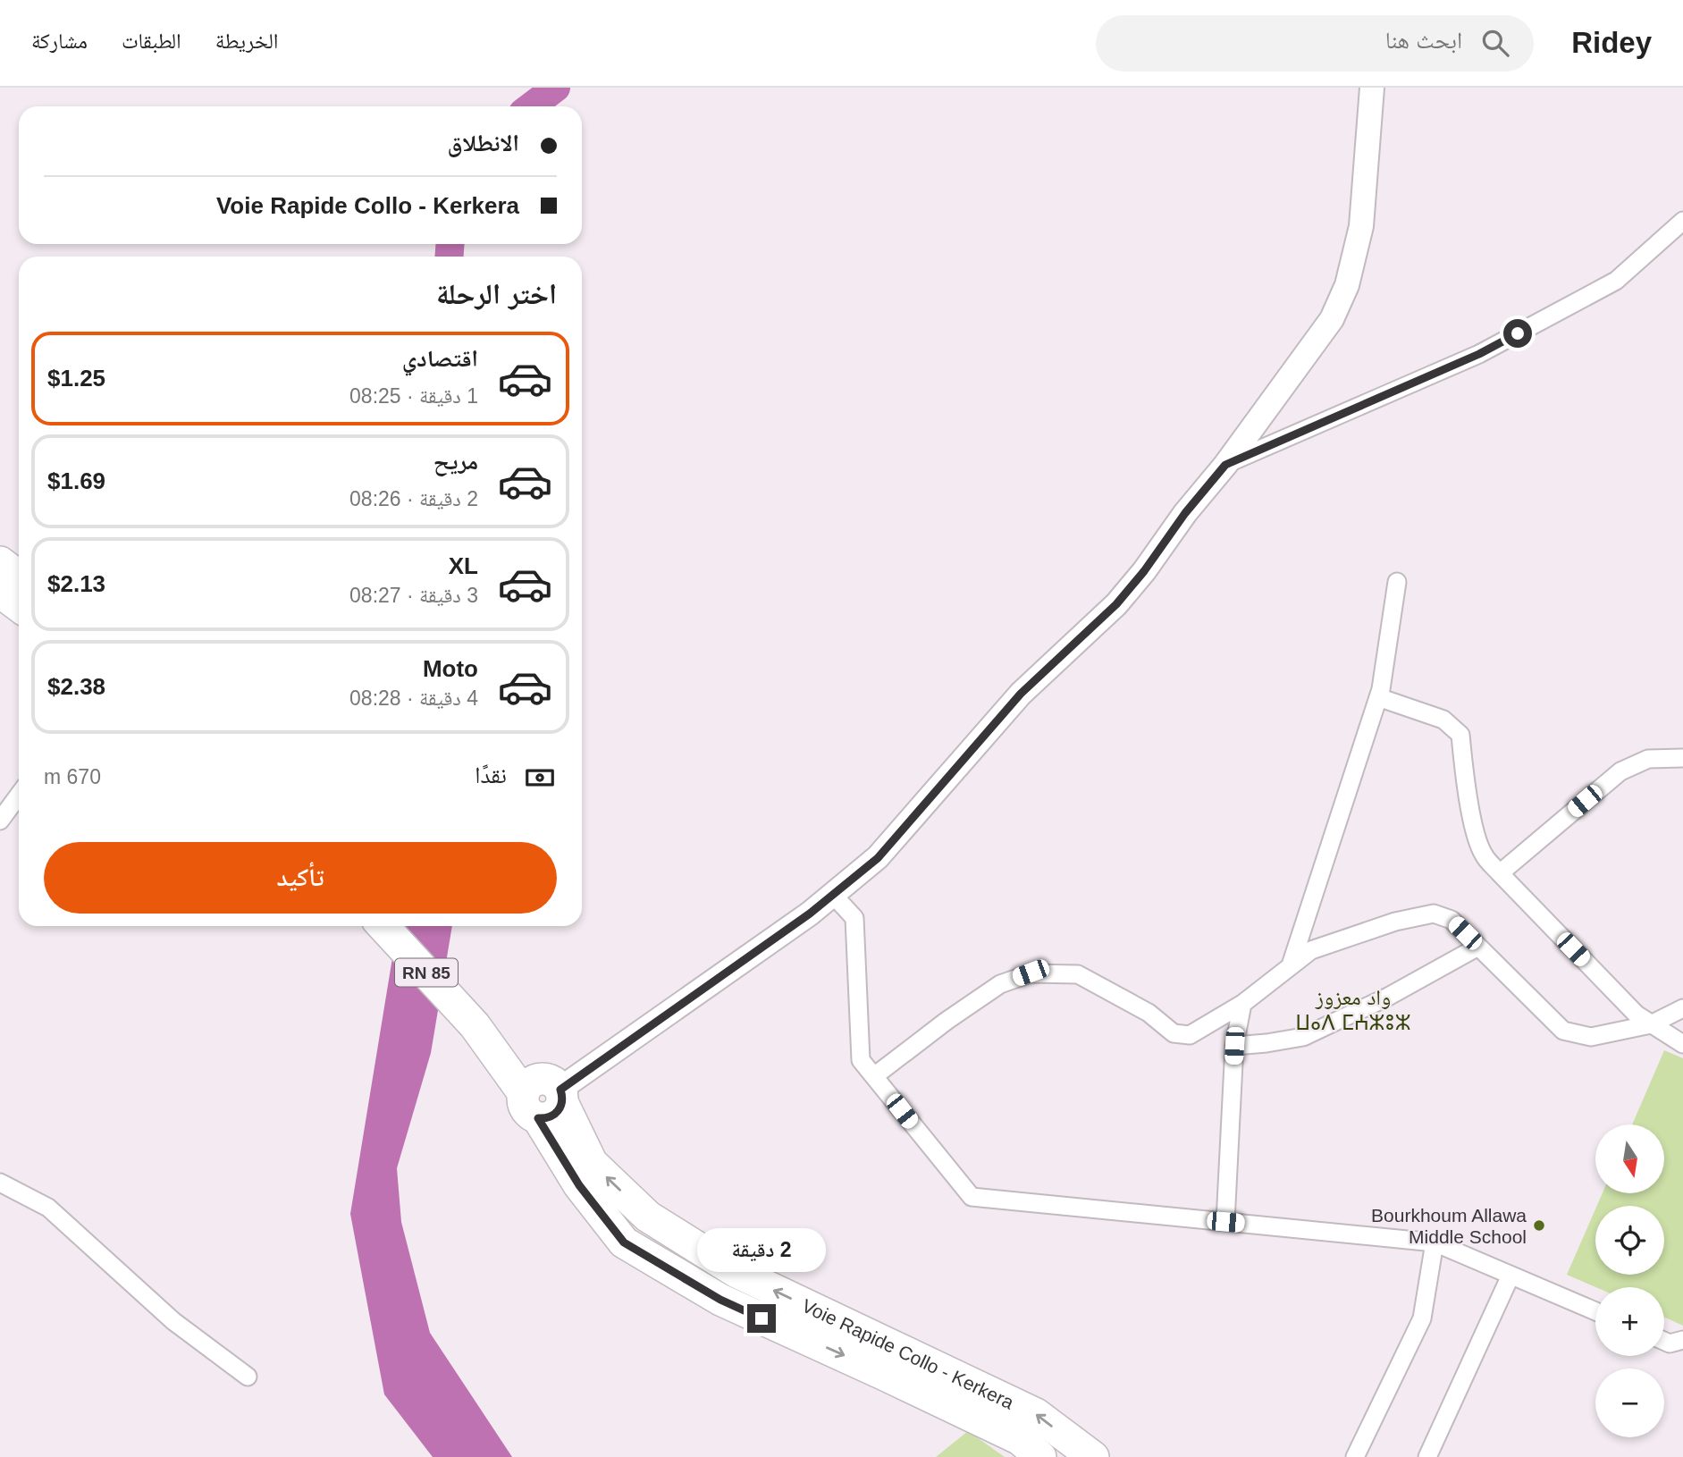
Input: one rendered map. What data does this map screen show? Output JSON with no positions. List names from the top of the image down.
{
  "streets": {
    "highway": ["RN 85", "Voie Rapide Collo - Kerkera"]
  },
  "districts": ["واد معزوز ⵡⴰⴷ ⵎⵄⵣⵓⵣ"],
  "places": ["Bourkhoum Allawa Middle School"],
  "north": "bottom",
  "page": {
    "header": "Ridey",
    "search": "ابحث هنا",
    "nav": ["الخريطة", "الطبقات", "مشاركة"],
    "banner": ["الانطلاق", "Voie Rapide Collo - Kerkera"],
    "heading": "اختر الرحلة",
    "list": [
      {
        "name": "اقتصادي",
        "note": "1 دقيقة · 08:25",
        "value": "$1.25"
      },
      {
        "name": "مريح",
        "note": "2 دقيقة · 08:26",
        "value": "$1.69"
      },
      {
        "name": "XL",
        "note": "3 دقيقة · 08:27",
        "value": "$2.13"
      },
      {
        "name": "Moto",
        "note": "4 دقيقة · 08:28",
        "value": "$2.38"
      }
    ],
    "pay": ["نقدًا", "670 m"],
    "buttons": "تأكيد",
    "map_buttons": ["+", "−"],
    "bubble": "2 دقيقة"
  }
}
